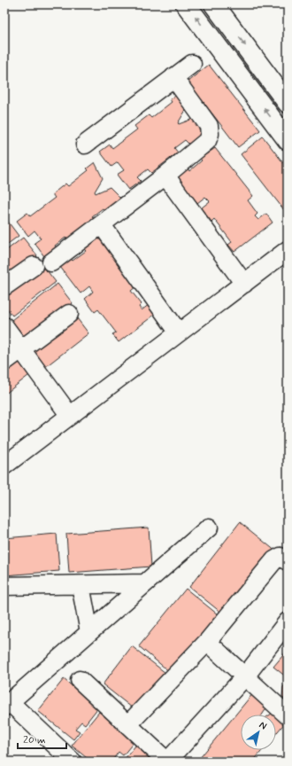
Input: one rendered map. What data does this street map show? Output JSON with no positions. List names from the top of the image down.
{
  "scale_bar": "20 m",
  "north": "top right"
}
